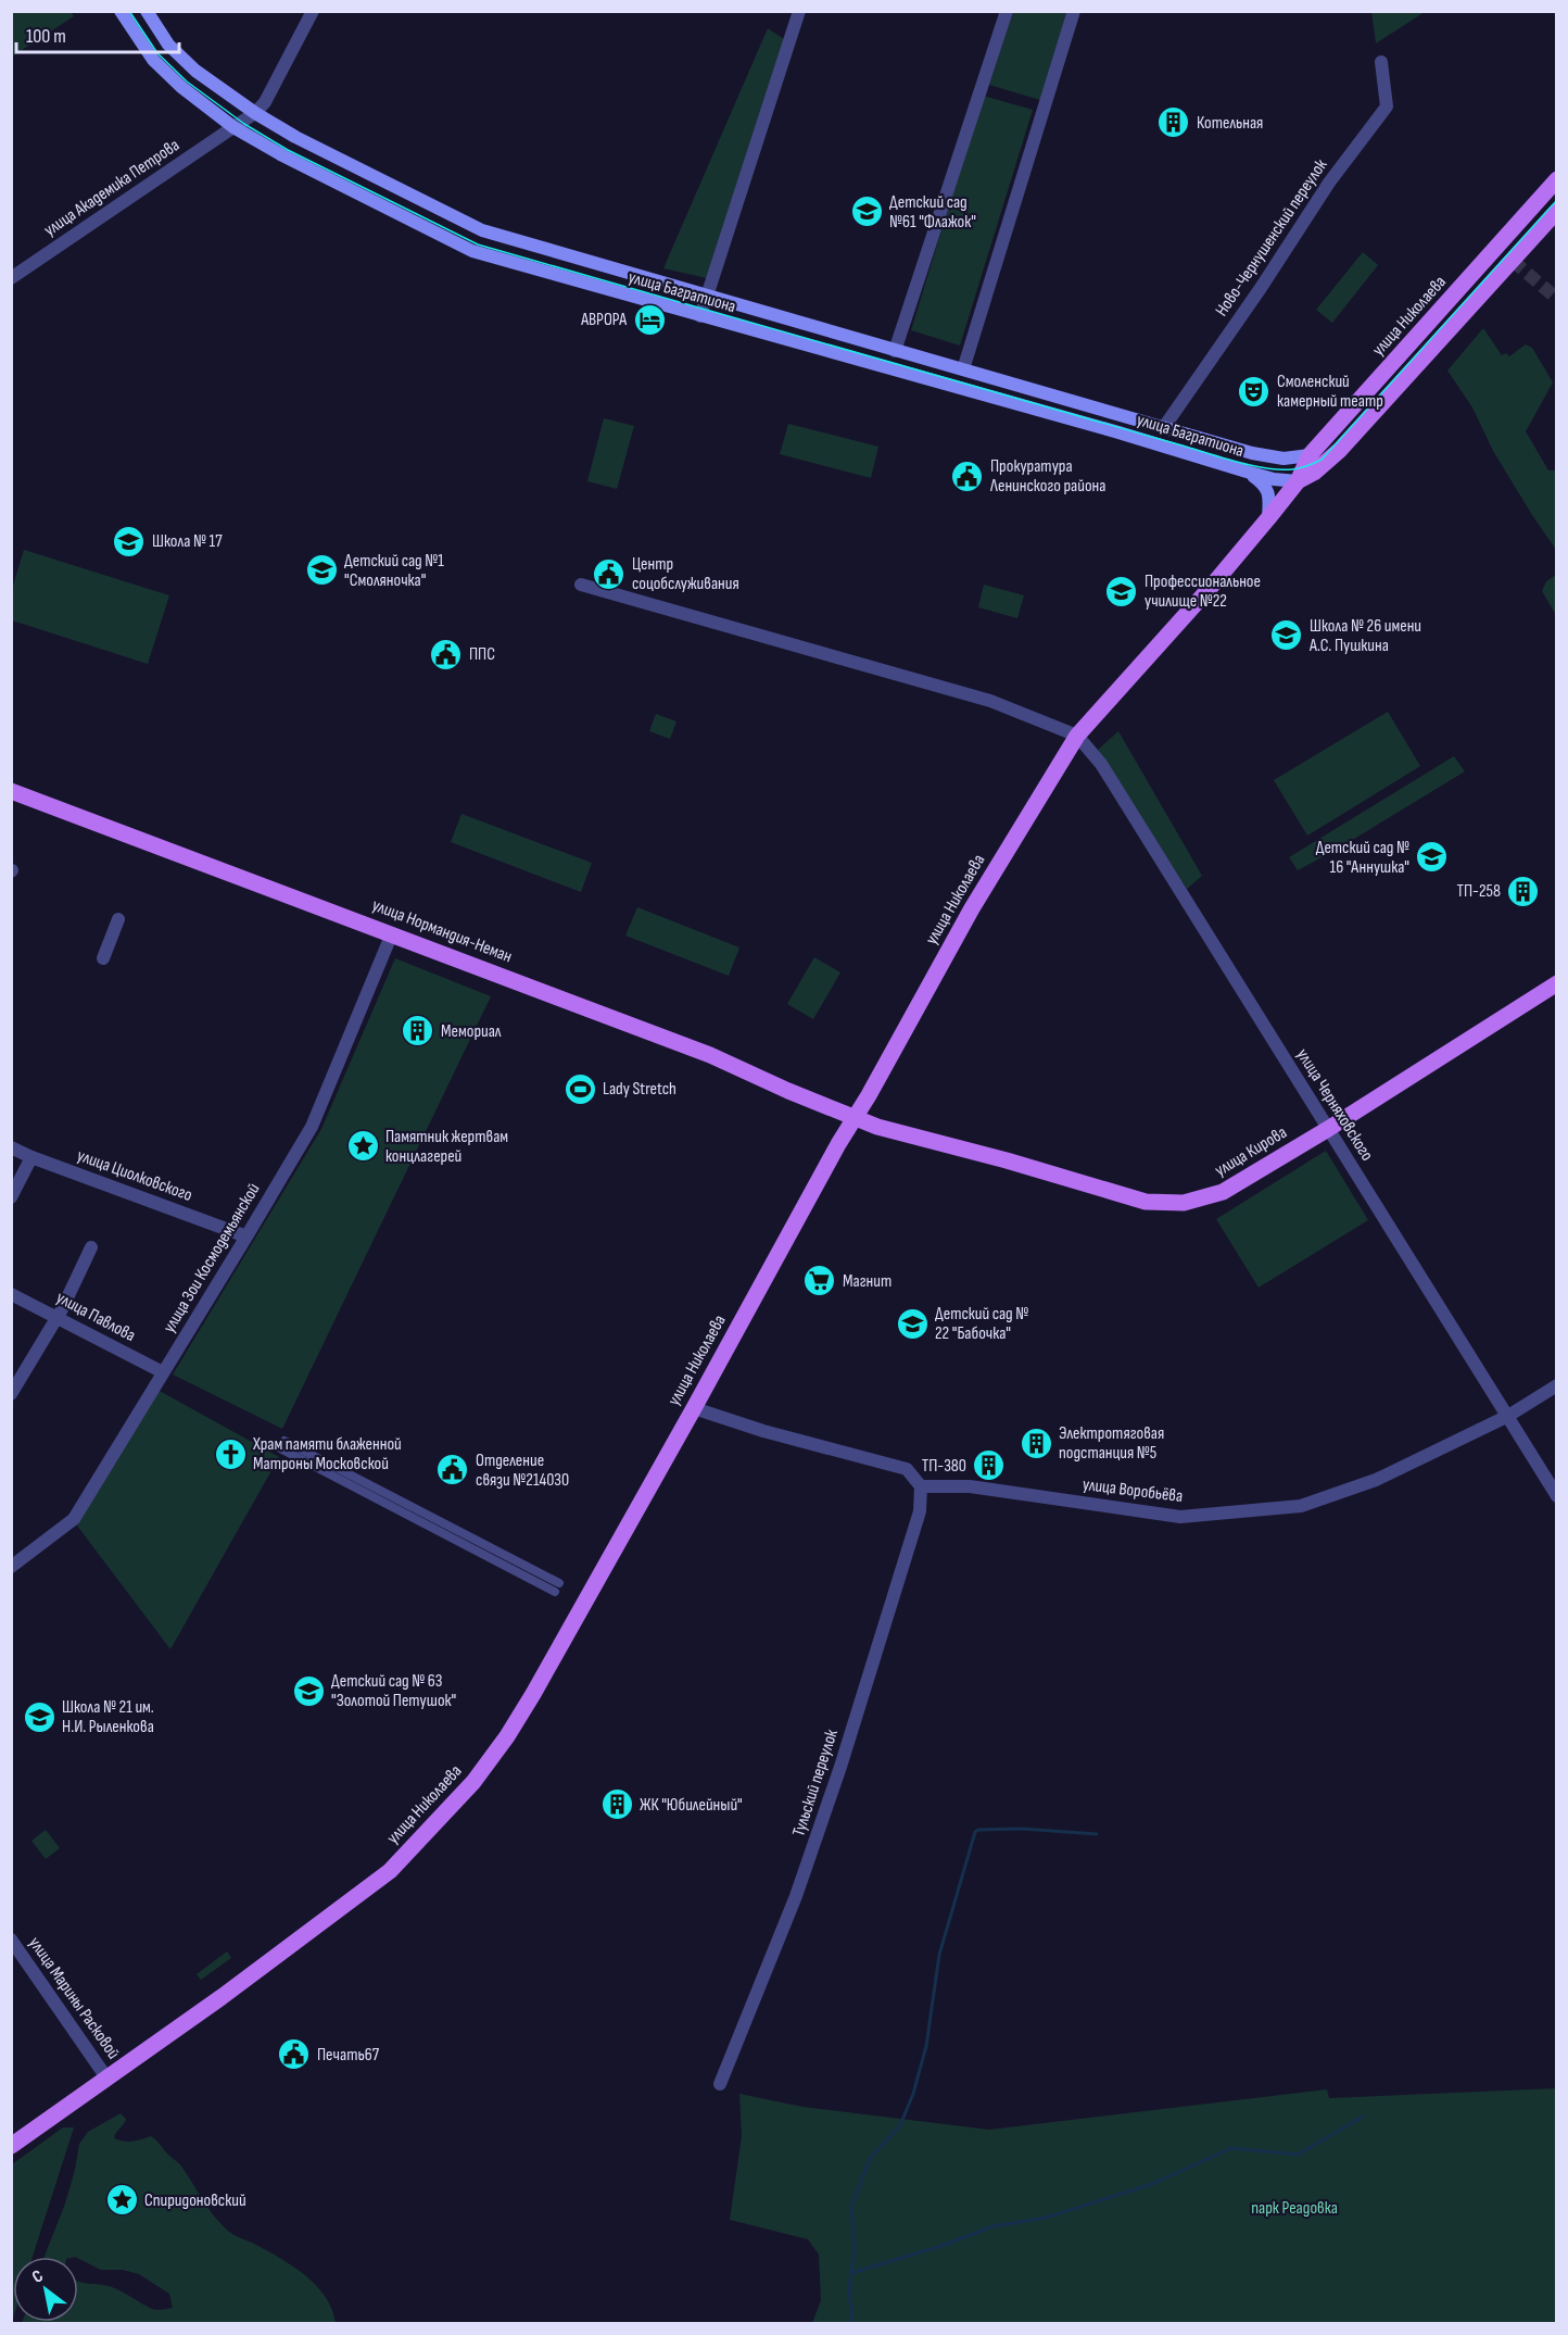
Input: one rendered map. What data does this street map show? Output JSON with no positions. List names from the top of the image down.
{
  "streets": {
    "main road": [
      "улица Багратиона",
      "улица Николаева",
      "улица Нормандия-Неман",
      "улица Кирова"
    ],
    "street": [
      "улица Академика Петрова",
      "Ново-Чернушенский переулок",
      "улица Черняховского",
      "улица Циолковского",
      "улица Зои Космодемьянской",
      "улица Павлова",
      "улица Воробьёва",
      "Тульский переулок",
      "улица Марины Расковой"
    ]
  },
  "crossings": [
    ["улица Академика Петрова", "улица Багратиона"],
    ["Ново-Чернушенский переулок", "улица Багратиона"],
    ["улица Багратиона", "улица Николаева"],
    ["улица Николаева", "улица Нормандия-Неман"],
    ["улица Николаева", "улица Черняховского"],
    ["улица Николаева", "улица Кирова"],
    ["улица Николаева", "улица Марины Расковой"],
    ["улица Нормандия-Неман", "улица Кирова"],
    ["улица Нормандия-Неман", "улица Зои Космодемьянской"],
    ["улица Черняховского", "улица Кирова"],
    ["улица Черняховского", "улица Воробьёва"],
    ["улица Циолковского", "улица Зои Космодемьянской"],
    ["улица Зои Космодемьянской", "улица Павлова"],
    ["улица Воробьёва", "Тульский переулок"]
  ],
  "parks": ["парк Реадовка"],
  "places": {
    "building": [
      "Котельная",
      "ТП-258",
      "Мемориал",
      "Электротяговая подстанция №5",
      "ТП-380",
      "ЖК \"Юбилейный\""
    ],
    "school or university": [
      "Детский сад №61 \"Флажок\"",
      "Школа № 17",
      "Детский сад №1 \"Смоляночка\"",
      "Профессиональное училище №22",
      "Школа № 26 имени А.С. Пушкина",
      "Детский сад № 16 \"Аннушка\"",
      "Детский сад № 22 \"Бабочка\"",
      "Детский сад № 63 \"Золотой Петушок\"",
      "Школа № 21 им. Н.И. Рыленкова"
    ],
    "hotel": ["ABPOPA"],
    "theatre": ["Смоленский камерный театр"],
    "public building": [
      "Прокуратура Ленинского района",
      "Центр соцобслуживания",
      "ППС",
      "Отделение связи №214030",
      "Печать67"
    ],
    "sports": ["Lady Stretch"],
    "place": ["Памятник жертвам концлагерей", "Спиридоновский"],
    "supermarket": ["Магнит"],
    "church": ["Храм памяти блаженной Матроны Московской"]
  },
  "scale_bar": "100 m",
  "north": "top left"
}
